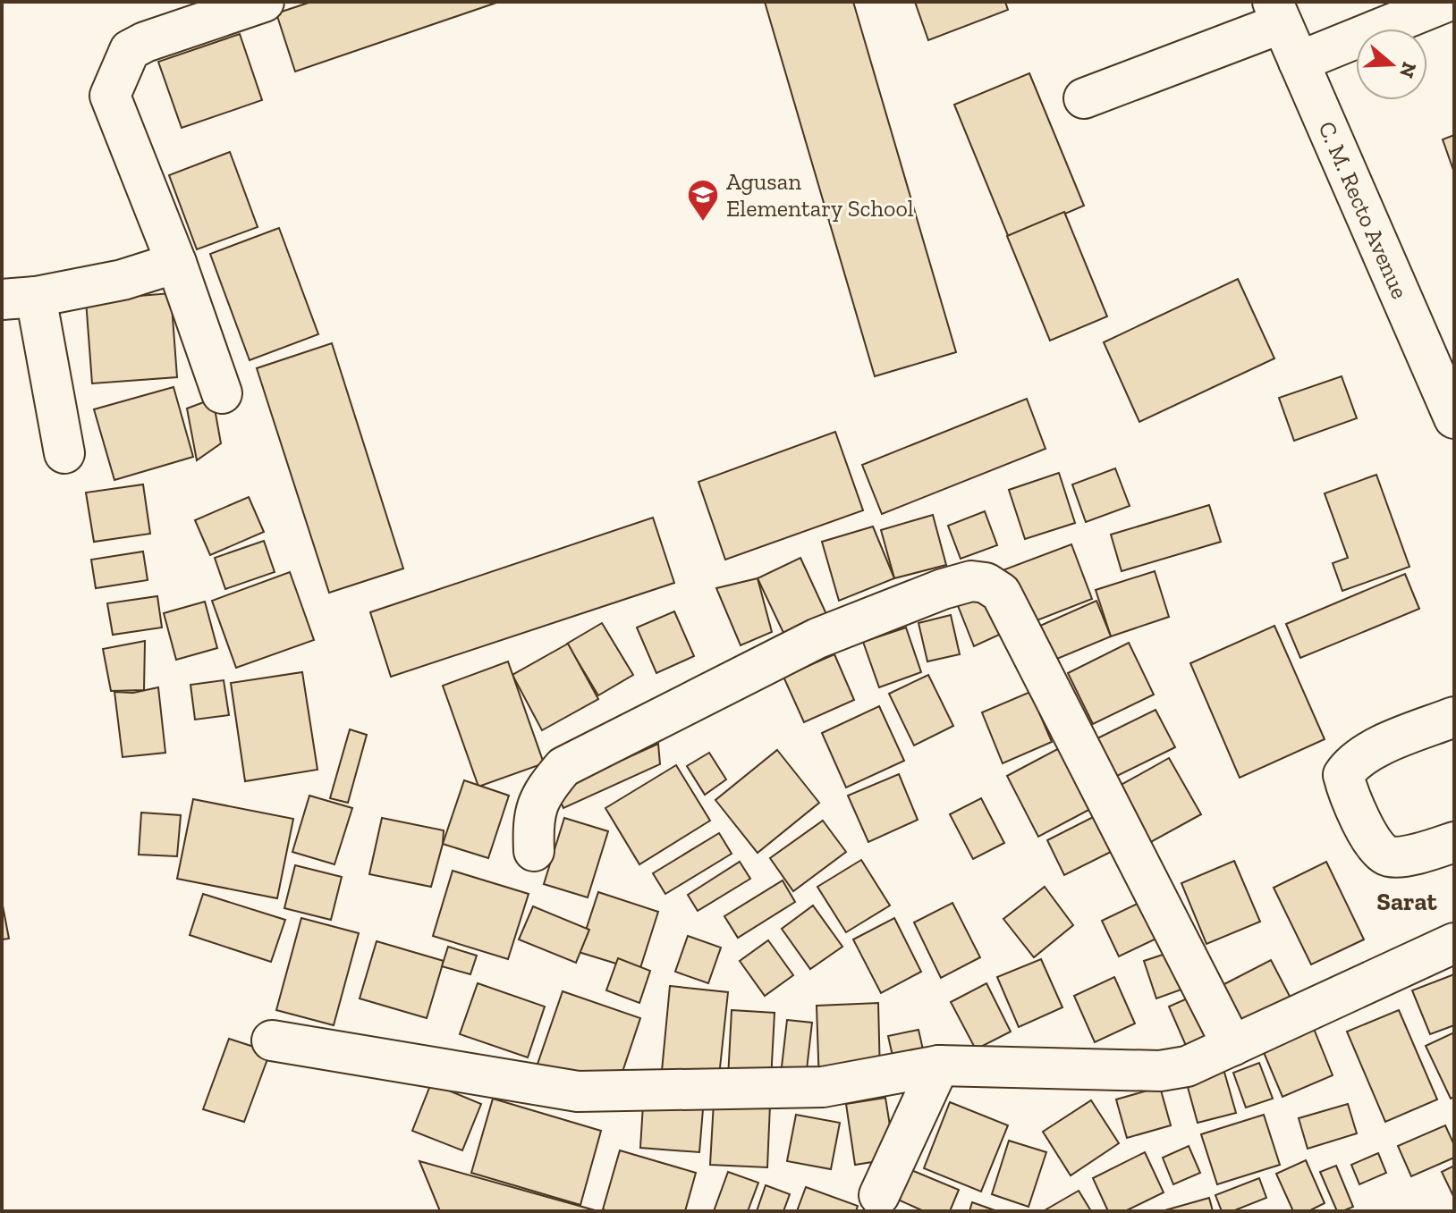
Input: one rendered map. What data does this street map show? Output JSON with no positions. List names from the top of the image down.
{
  "streets": {
    "main road": ["C. M. Recto Avenue"]
  },
  "districts": ["Sarat"],
  "places": {
    "school or university": ["Agusan Elementary School"]
  },
  "north": "right"
}
